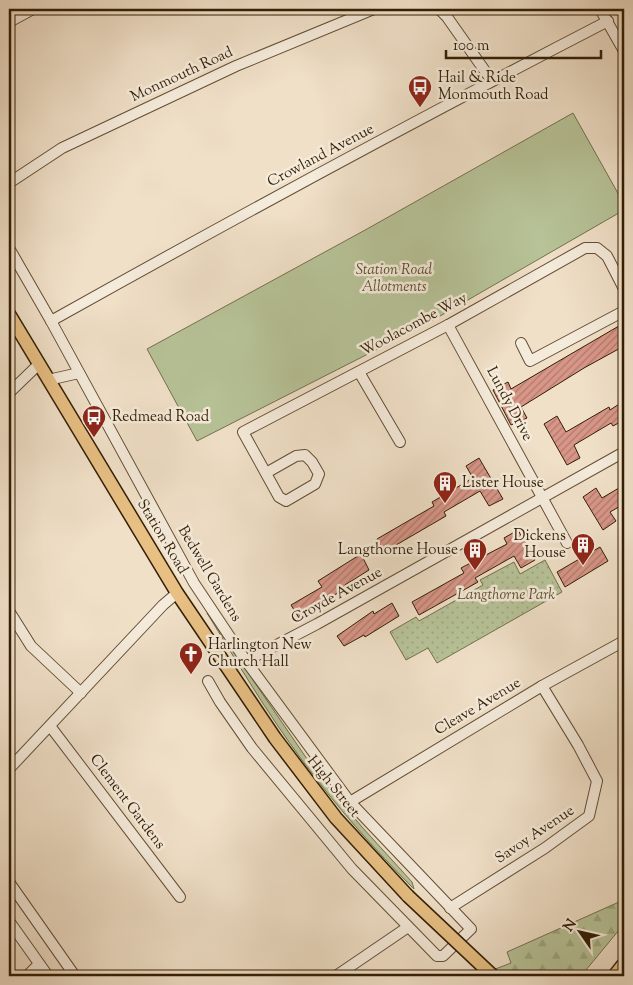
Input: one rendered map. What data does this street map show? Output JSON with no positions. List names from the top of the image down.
{
  "streets": {
    "main road": ["Station Road", "High Street"],
    "street": [
      "Monmouth Road",
      "Crowland Avenue",
      "Woolacombe Way",
      "Lundy Drive",
      "Bedwell Gardens",
      "Croyde Avenue",
      "Cleave Avenue",
      "Clement Gardens",
      "Savoy Avenue"
    ]
  },
  "crossings": [
    ["Crowland Avenue", "Bedwell Gardens"],
    ["Woolacombe Way", "Lundy Drive"],
    ["Lundy Drive", "Croyde Avenue"],
    ["Station Road", "High Street"],
    ["Station Road", "Clement Gardens"],
    ["Bedwell Gardens", "Croyde Avenue"],
    ["Bedwell Gardens", "Cleave Avenue"],
    ["Bedwell Gardens", "Savoy Avenue"],
    ["Cleave Avenue", "Savoy Avenue"]
  ],
  "parks": ["Station Road Allotments", "Langthorne Park"],
  "places": {
    "bus stop": ["Hail & Ride Monmouth Road", "Redmead Road"],
    "building": ["Lister House", "Dickens House", "Langthorne House"],
    "church": ["Harlington New Church Hall"]
  },
  "scale_bar": "100 m",
  "north": "top left"
}
